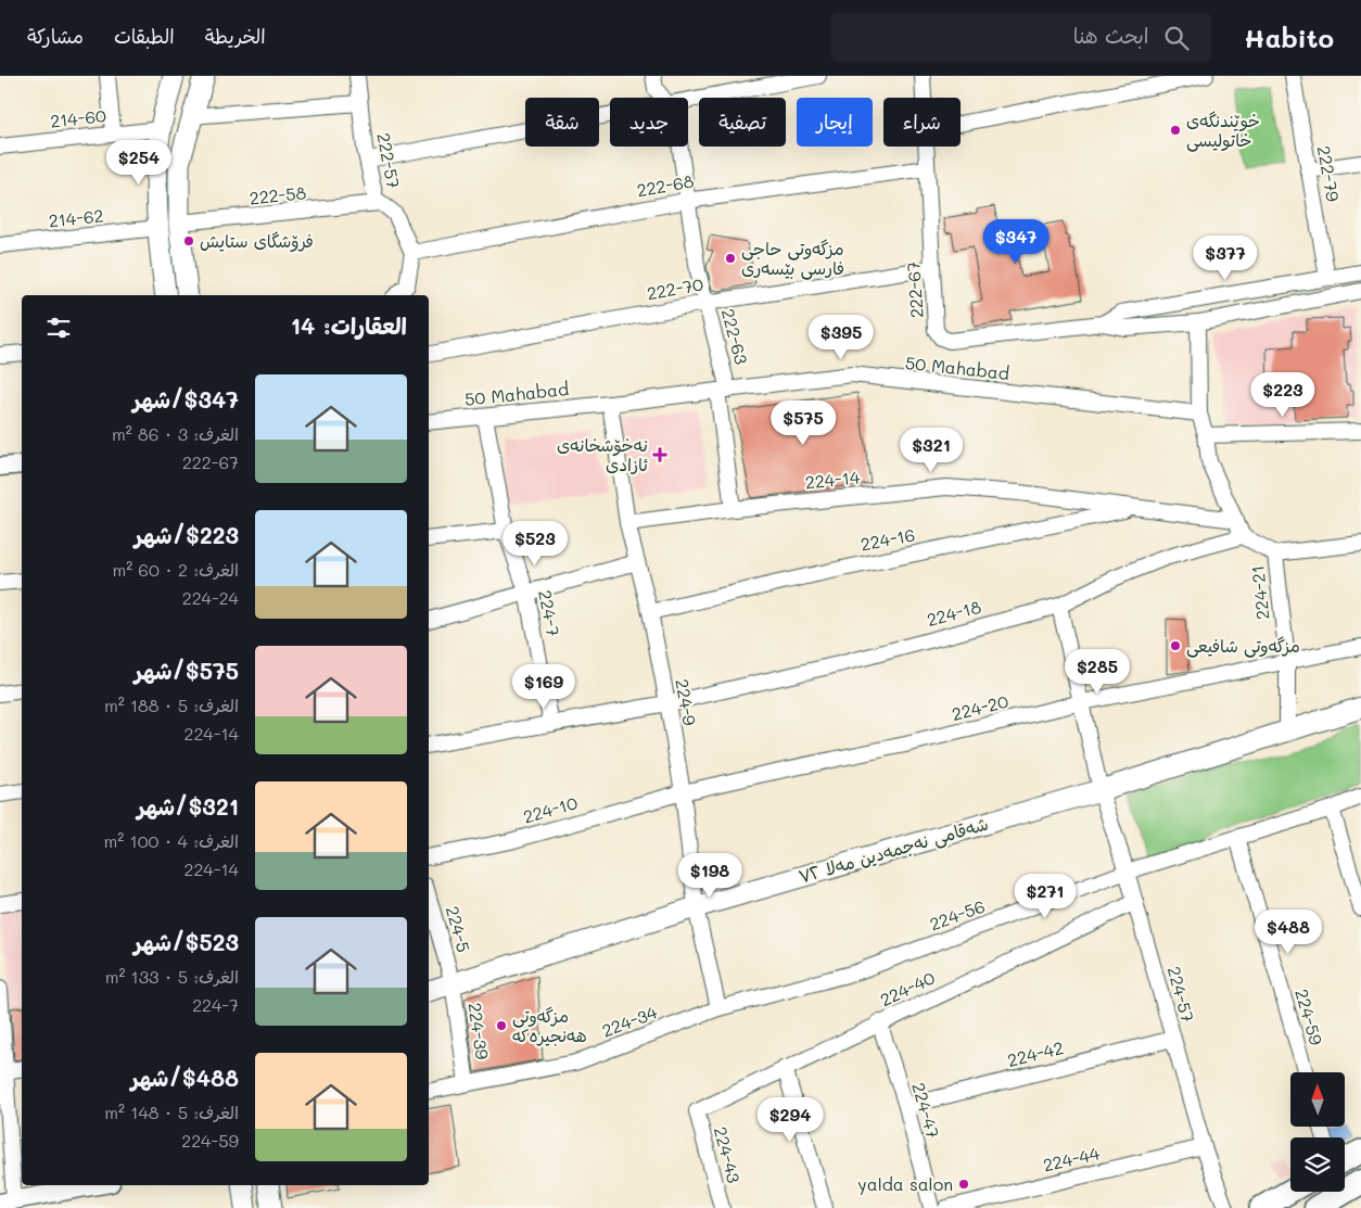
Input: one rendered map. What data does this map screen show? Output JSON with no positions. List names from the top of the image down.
{
  "streets": {
    "main road": ["شەقامی نەجمەدین مەلا ٧٢"],
    "street": [
      "214-60",
      "222-57",
      "222-79",
      "222-68",
      "222-58",
      "214-62",
      "222-70",
      "222-67",
      "222-63",
      "50 Mahabad",
      "224-14",
      "224-16",
      "224-21",
      "224-7",
      "224-18",
      "224-9",
      "224-20",
      "224-10",
      "224-56",
      "224-5",
      "224-40",
      "224-57",
      "224-59",
      "224-34",
      "224-39",
      "224-42",
      "224-47",
      "224-43",
      "224-44"
    ]
  },
  "crossings": [
    ["222-57", "222-68"],
    ["222-57", "222-58"],
    ["222-68", "222-67"],
    ["222-68", "222-63"],
    ["222-70", "222-67"],
    ["222-70", "222-63"],
    ["222-63", "50 Mahabad"],
    ["222-63", "224-14"],
    ["50 Mahabad", "224-7"],
    ["50 Mahabad", "224-9"],
    ["224-14", "224-16"],
    ["224-14", "224-9"],
    ["224-16", "224-9"],
    ["224-21", "224-18"],
    ["224-21", "224-20"],
    ["224-21", "شەقامی نەجمەدین مەلا ٧٢"],
    ["224-7", "224-18"],
    ["224-18", "224-9"],
    ["224-18", "224-57"],
    ["224-9", "224-20"],
    ["224-9", "224-10"],
    ["224-9", "شەقامی نەجمەدین مەلا ٧٢"],
    ["224-9", "224-56"],
    ["224-9", "224-34"],
    ["224-20", "224-10"],
    ["224-20", "224-57"],
    ["شەقامی نەجمەدین مەلا ٧٢", "224-5"],
    ["شەقامی نەجمەدین مەلا ٧٢", "224-57"],
    ["شەقامی نەجمەدین مەلا ٧٢", "224-39"],
    ["224-56", "224-57"],
    ["224-56", "224-59"],
    ["224-56", "224-34"],
    ["224-5", "224-39"],
    ["224-40", "224-57"],
    ["224-40", "224-47"],
    ["224-40", "224-43"],
    ["224-57", "224-42"],
    ["224-57", "224-44"],
    ["224-34", "224-39"],
    ["224-42", "224-47"]
  ],
  "places": {
    "other": [
      "خوێندنگەی خاتولیسی",
      "فرۆشگای ستایش",
      "مزگەوتی حاجی فارسی بێسەری",
      "مزگەوتی شافیعی",
      "مزگەوتی ھەنجیرەکە",
      "yalda salon"
    ],
    "health": ["نەخۆشخانەی ئازادی"]
  },
  "north": "top",
  "page": {
    "header": "Habito",
    "search": "ابحث هنا",
    "nav": ["الخريطة", "الطبقات", "مشاركة"],
    "chip": [
      "شراء",
      "إيجار",
      "تصفية",
      "جديد",
      "شقة"
    ],
    "price": [
      "$254",
      "$347",
      "$377",
      "$395",
      "$223",
      "$575",
      "$321",
      "$523",
      "$285",
      "$169",
      "$198",
      "$271",
      "$488",
      "$294"
    ],
    "heading": "العقارات: 14",
    "list": [
      {
        "name": "$347/شهر",
        "note": "الغرف: 3 · 86 m² · 222-67"
      },
      {
        "name": "$223/شهر",
        "note": "الغرف: 2 · 60 m² · 224-24"
      },
      {
        "name": "$575/شهر",
        "note": "الغرف: 5 · 188 m² · 224-14"
      },
      {
        "name": "$321/شهر",
        "note": "الغرف: 4 · 100 m² · 224-14"
      },
      {
        "name": "$523/شهر",
        "note": "الغرف: 5 · 133 m² · 224-7"
      },
      {
        "name": "$488/شهر",
        "note": "الغرف: 5 · 148 m² · 224-59"
      }
    ]
  }
}
